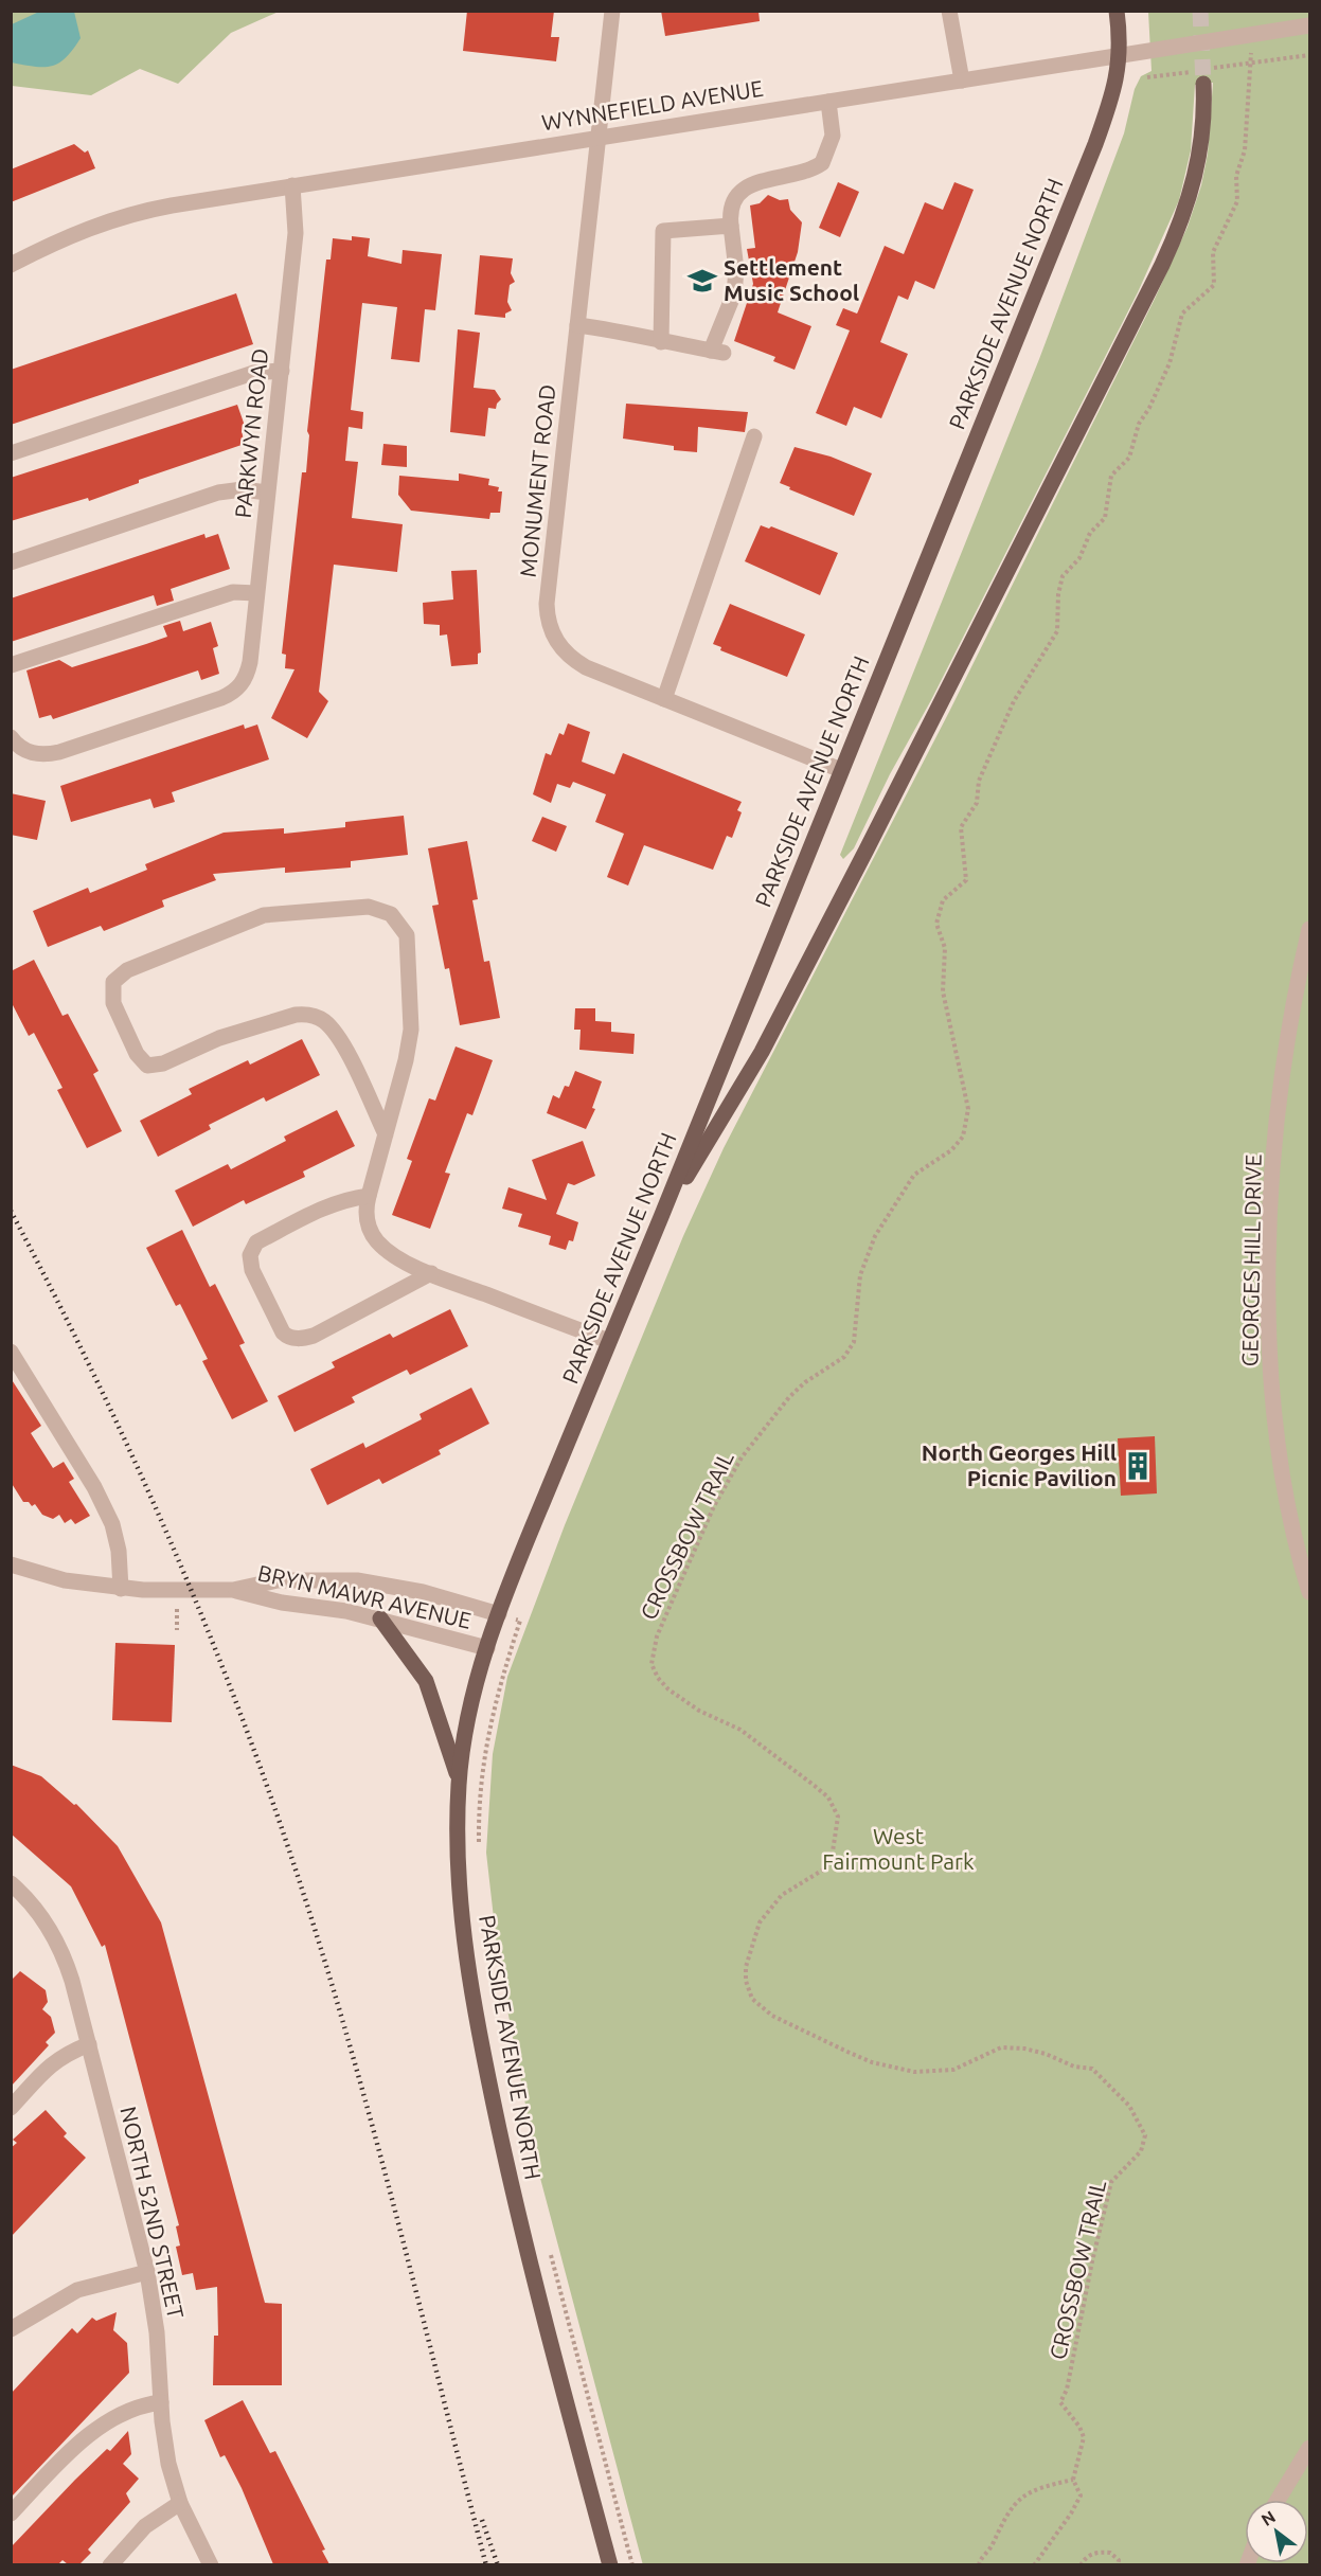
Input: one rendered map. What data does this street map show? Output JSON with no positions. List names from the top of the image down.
{
  "streets": {
    "main road": ["PARKSIDE AVENUE NORTH"],
    "street": [
      "WYNNEFIELD AVENUE",
      "PARKWYN ROAD",
      "MONUMENT ROAD",
      "GEORGES HILL DRIVE",
      "BRYN MAWR AVENUE",
      "NORTH 52ND STREET"
    ],
    "path": ["CROSSBOW TRAIL"]
  },
  "crossings": [
    ["WYNNEFIELD AVENUE", "PARKSIDE AVENUE NORTH"],
    ["WYNNEFIELD AVENUE", "PARKWYN ROAD"],
    ["WYNNEFIELD AVENUE", "MONUMENT ROAD"],
    ["PARKSIDE AVENUE NORTH", "MONUMENT ROAD"],
    ["PARKSIDE AVENUE NORTH", "BRYN MAWR AVENUE"]
  ],
  "parks": ["West Fairmount Park"],
  "places": {
    "school or university": ["Settlement Music School"],
    "building": ["North Georges Hill Picnic Pavilion"]
  },
  "north": "top left"
}
